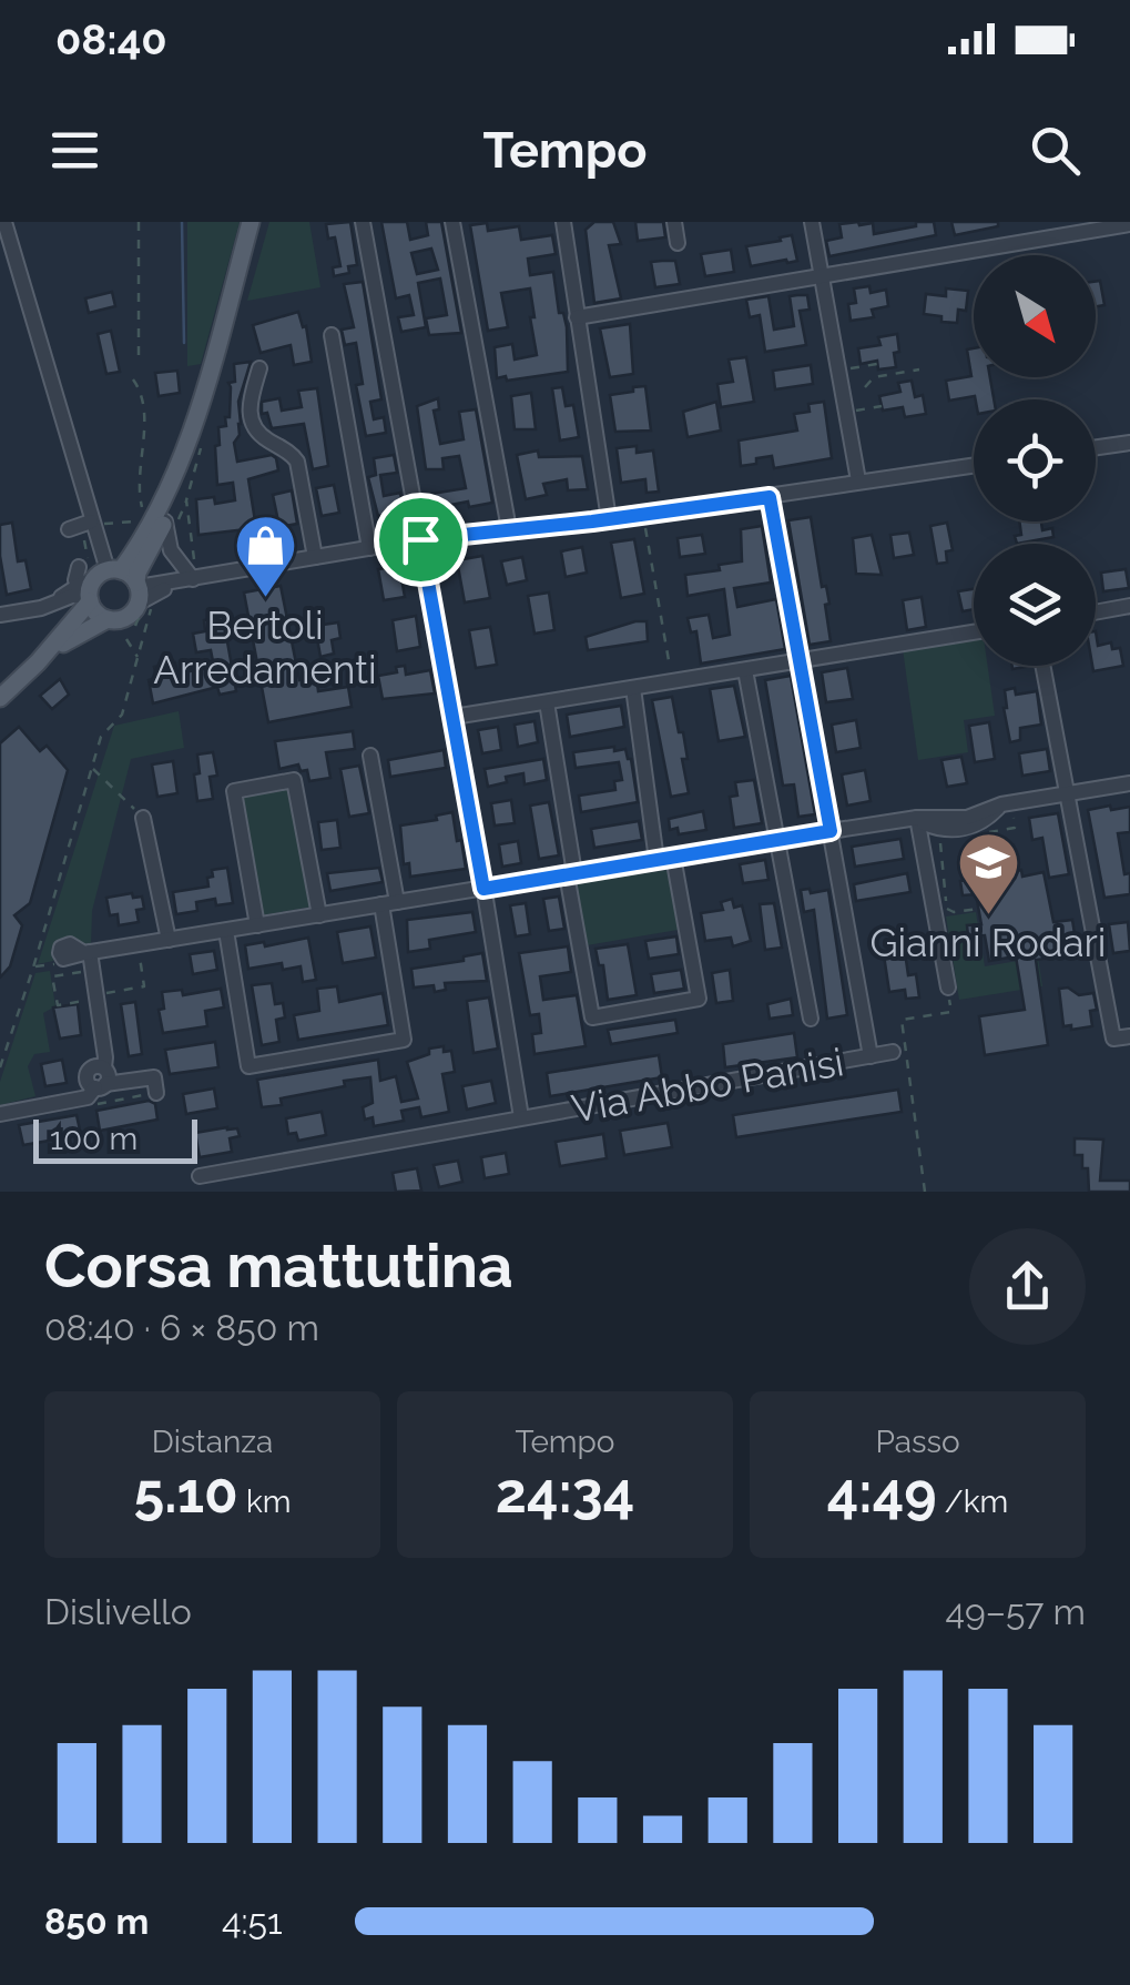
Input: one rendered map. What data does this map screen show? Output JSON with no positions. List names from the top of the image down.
{
  "streets": {
    "street": ["Via Abbo Panisi"]
  },
  "places": {
    "shop": ["Bertoli Arredamenti"],
    "school or university": ["Gianni Rodari"]
  },
  "scale_bar": "100 m",
  "north": "bottom right",
  "page": {
    "status": "08:40",
    "header": "Tempo",
    "scale": "100 m",
    "heading": ["Corsa mattutina", "08:40 · 6 × 850 m"],
    "stats": [
      ["Distanza", "5.10 km"],
      ["Tempo", "24:34"],
      ["Passo", "4:49 /km"]
    ],
    "chart": ["Dislivello", "49–57 m"],
    "list": [
      {
        "name": "850 m",
        "note": "4:51"
      }
    ]
  }
}
